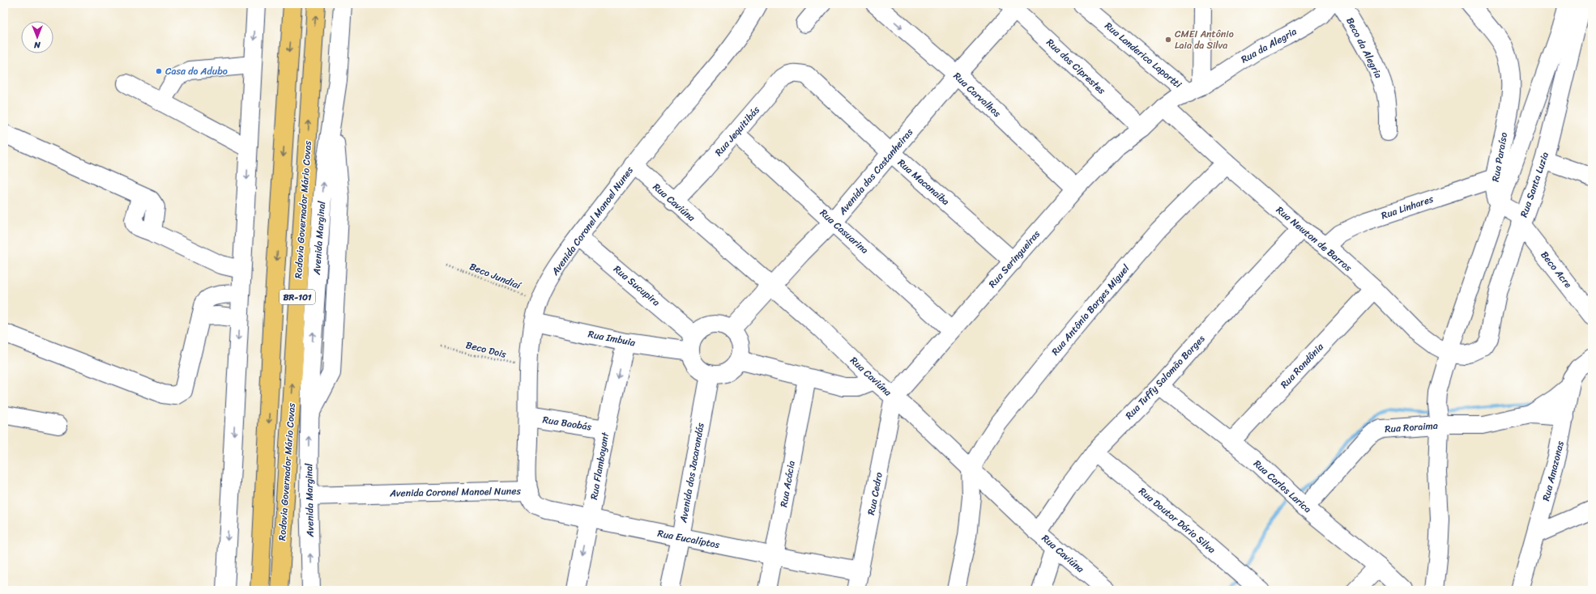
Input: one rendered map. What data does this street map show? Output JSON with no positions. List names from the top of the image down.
{
  "streets": {
    "main road": ["Rodovia Governador Mário Covas", "BR-101"],
    "street": [
      "Rua da Alegria",
      "Beco da Alegria",
      "Rua Landerico Laportti",
      "Rua dos Ciprestes",
      "Rua Carvalhos",
      "Rua Jequitibás",
      "Rua Paraíso",
      "Avenida das Castanheiras",
      "Rua Macanaíba",
      "Rua Santa Luzia",
      "Rua Caviúna",
      "Rua Linhares",
      "Avenida Coronel Manoel Nunes",
      "Rua Casuarina",
      "Avenida Marginal",
      "Rua Newton de Barros",
      "Rua Seringueiras",
      "Beco Acre",
      "Rua Sucupira",
      "Rua Antônio Borges Miguel",
      "Rua Imbuia",
      "Rua Rondônia",
      "Rua Tuffy Salomão Borges",
      "Rua Baobás",
      "Rua Roraima",
      "Rua Flamboyant",
      "Rua Amazonas",
      "Avenida dos Jacarandás",
      "Rua Acácia",
      "Rua Carlos Larica",
      "Rua Cedro",
      "Rua Doutor Dório Silva",
      "Rua Eucalíptos"
    ],
    "path": ["Beco Jundiaí", "Beco Dois"]
  },
  "crossings": [
    ["Rua da Alegria", "Rua Landerico Laportti"],
    ["Rua da Alegria", "Rua Newton de Barros"],
    ["Rua da Alegria", "Rua Seringueiras"],
    ["Rua dos Ciprestes", "Avenida das Castanheiras"],
    ["Rua dos Ciprestes", "Rua Seringueiras"],
    ["Rua Carvalhos", "Avenida das Castanheiras"],
    ["Rua Carvalhos", "Rua Seringueiras"],
    ["Rua Jequitibás", "Rua Macanaíba"],
    ["Rua Jequitibás", "Rua Caviúna"],
    ["Rua Jequitibás", "Rua Casuarina"],
    ["Rua Paraíso", "Rua Linhares"],
    ["Avenida das Castanheiras", "Rua Macanaíba"],
    ["Avenida das Castanheiras", "Rua Caviúna"],
    ["Avenida das Castanheiras", "Rua Casuarina"],
    ["Avenida das Castanheiras", "Rua Sucupira"],
    ["Avenida das Castanheiras", "Rua Imbuia"],
    ["Avenida das Castanheiras", "Avenida dos Jacarandás"],
    ["Rua Macanaíba", "Rua Seringueiras"],
    ["Rua Santa Luzia", "Rua Newton de Barros"],
    ["Rua Santa Luzia", "Beco Acre"],
    ["Rua Caviúna", "Avenida Coronel Manoel Nunes"],
    ["Rua Caviúna", "Rua Seringueiras"],
    ["Rua Caviúna", "Rua Antônio Borges Miguel"],
    ["Rua Caviúna", "Rua Tuffy Salomão Borges"],
    ["Rua Caviúna", "Rua Cedro"],
    ["Rua Linhares", "Rua Newton de Barros"],
    ["Avenida Coronel Manoel Nunes", "Avenida Marginal"],
    ["Avenida Coronel Manoel Nunes", "Beco Jundiaí"],
    ["Avenida Coronel Manoel Nunes", "Rua Sucupira"],
    ["Avenida Coronel Manoel Nunes", "Rua Imbuia"],
    ["Avenida Coronel Manoel Nunes", "Beco Dois"],
    ["Avenida Coronel Manoel Nunes", "Rua Baobás"],
    ["Avenida Coronel Manoel Nunes", "Rua Eucalíptos"],
    ["Rua Casuarina", "Rua Seringueiras"],
    ["Rua Newton de Barros", "Rua Seringueiras"],
    ["Rua Newton de Barros", "Rua Antônio Borges Miguel"],
    ["Rua Newton de Barros", "Rua Rondônia"],
    ["Rua Newton de Barros", "Rua Tuffy Salomão Borges"],
    ["Rua Seringueiras", "Rua Cedro"],
    ["Rua Sucupira", "Rua Imbuia"],
    ["Rua Sucupira", "Avenida dos Jacarandás"],
    ["Rua Imbuia", "Rua Flamboyant"],
    ["Rua Imbuia", "Avenida dos Jacarandás"],
    ["Rua Rondônia", "Rua Carlos Larica"],
    ["Rua Tuffy Salomão Borges", "Rua Carlos Larica"],
    ["Rua Tuffy Salomão Borges", "Rua Doutor Dório Silva"],
    ["Rua Baobás", "Rua Flamboyant"],
    ["Rua Roraima", "Rua Amazonas"],
    ["Rua Roraima", "Rua Carlos Larica"],
    ["Rua Flamboyant", "Rua Eucalíptos"],
    ["Avenida dos Jacarandás", "Rua Eucalíptos"],
    ["Rua Acácia", "Rua Eucalíptos"],
    ["Rua Cedro", "Rua Eucalíptos"]
  ],
  "one_way": ["Rua Carvalhos", "Rua Flamboyant"],
  "places": ["CMEI Antônio Laia da Silva", "Casa do Adubo"],
  "north": "bottom"
}
